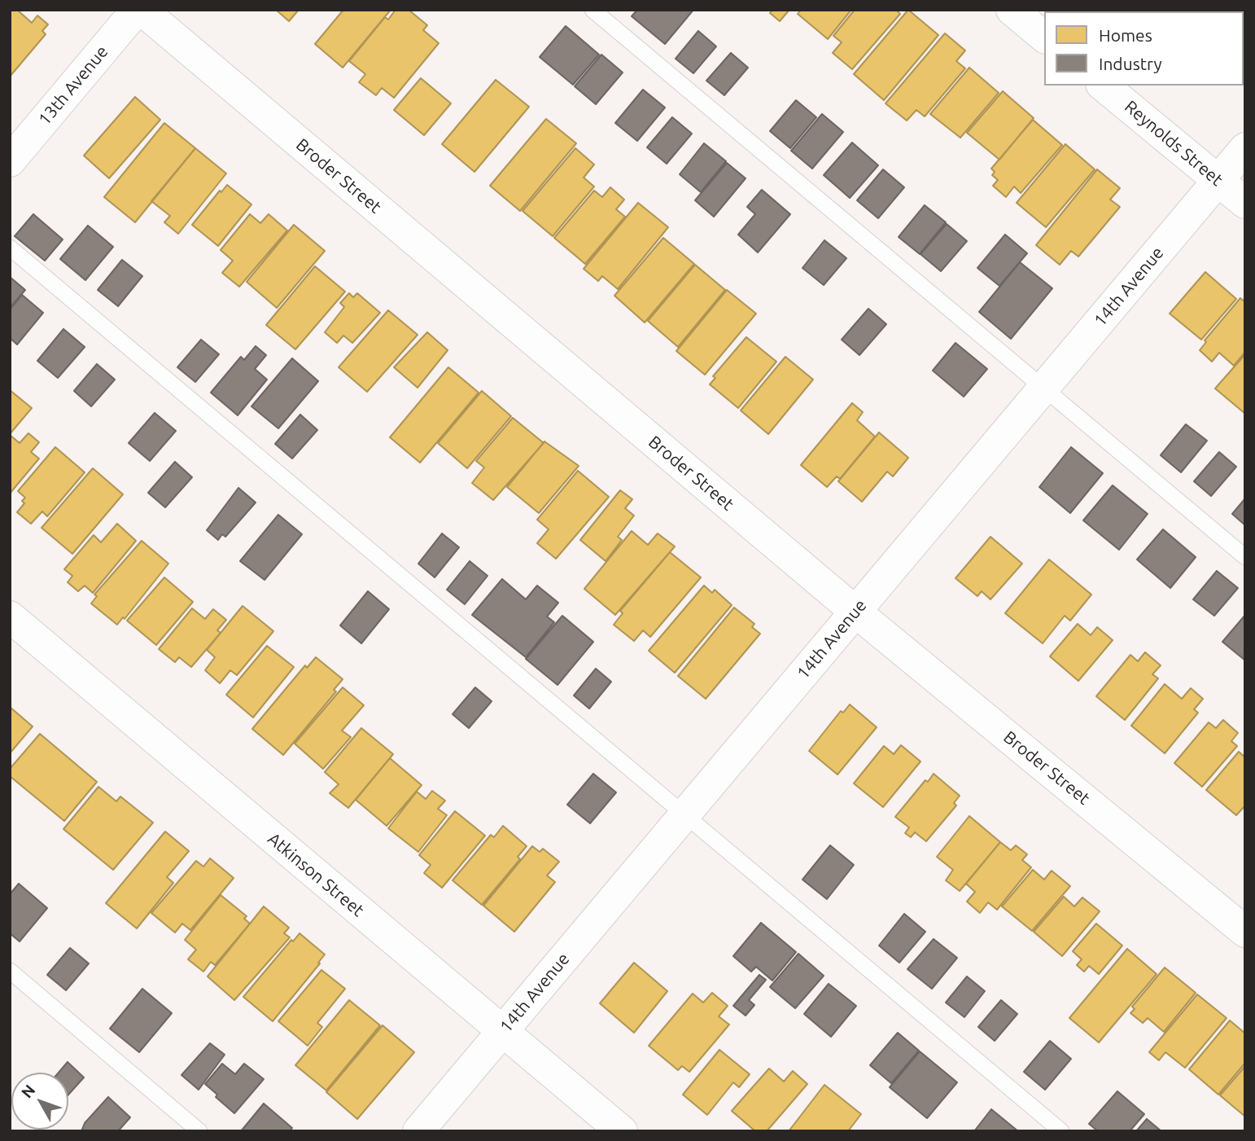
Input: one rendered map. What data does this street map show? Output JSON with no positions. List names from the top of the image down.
{
  "streets": {
    "street": [
      "13th Avenue",
      "Reynolds Street",
      "Broder Street",
      "14th Avenue",
      "Atkinson Street"
    ]
  },
  "crossings": [
    ["Reynolds Street", "14th Avenue"],
    ["Broder Street", "14th Avenue"],
    ["14th Avenue", "Atkinson Street"]
  ],
  "legend": ["Homes", "Industry"],
  "north": "top left"
}
